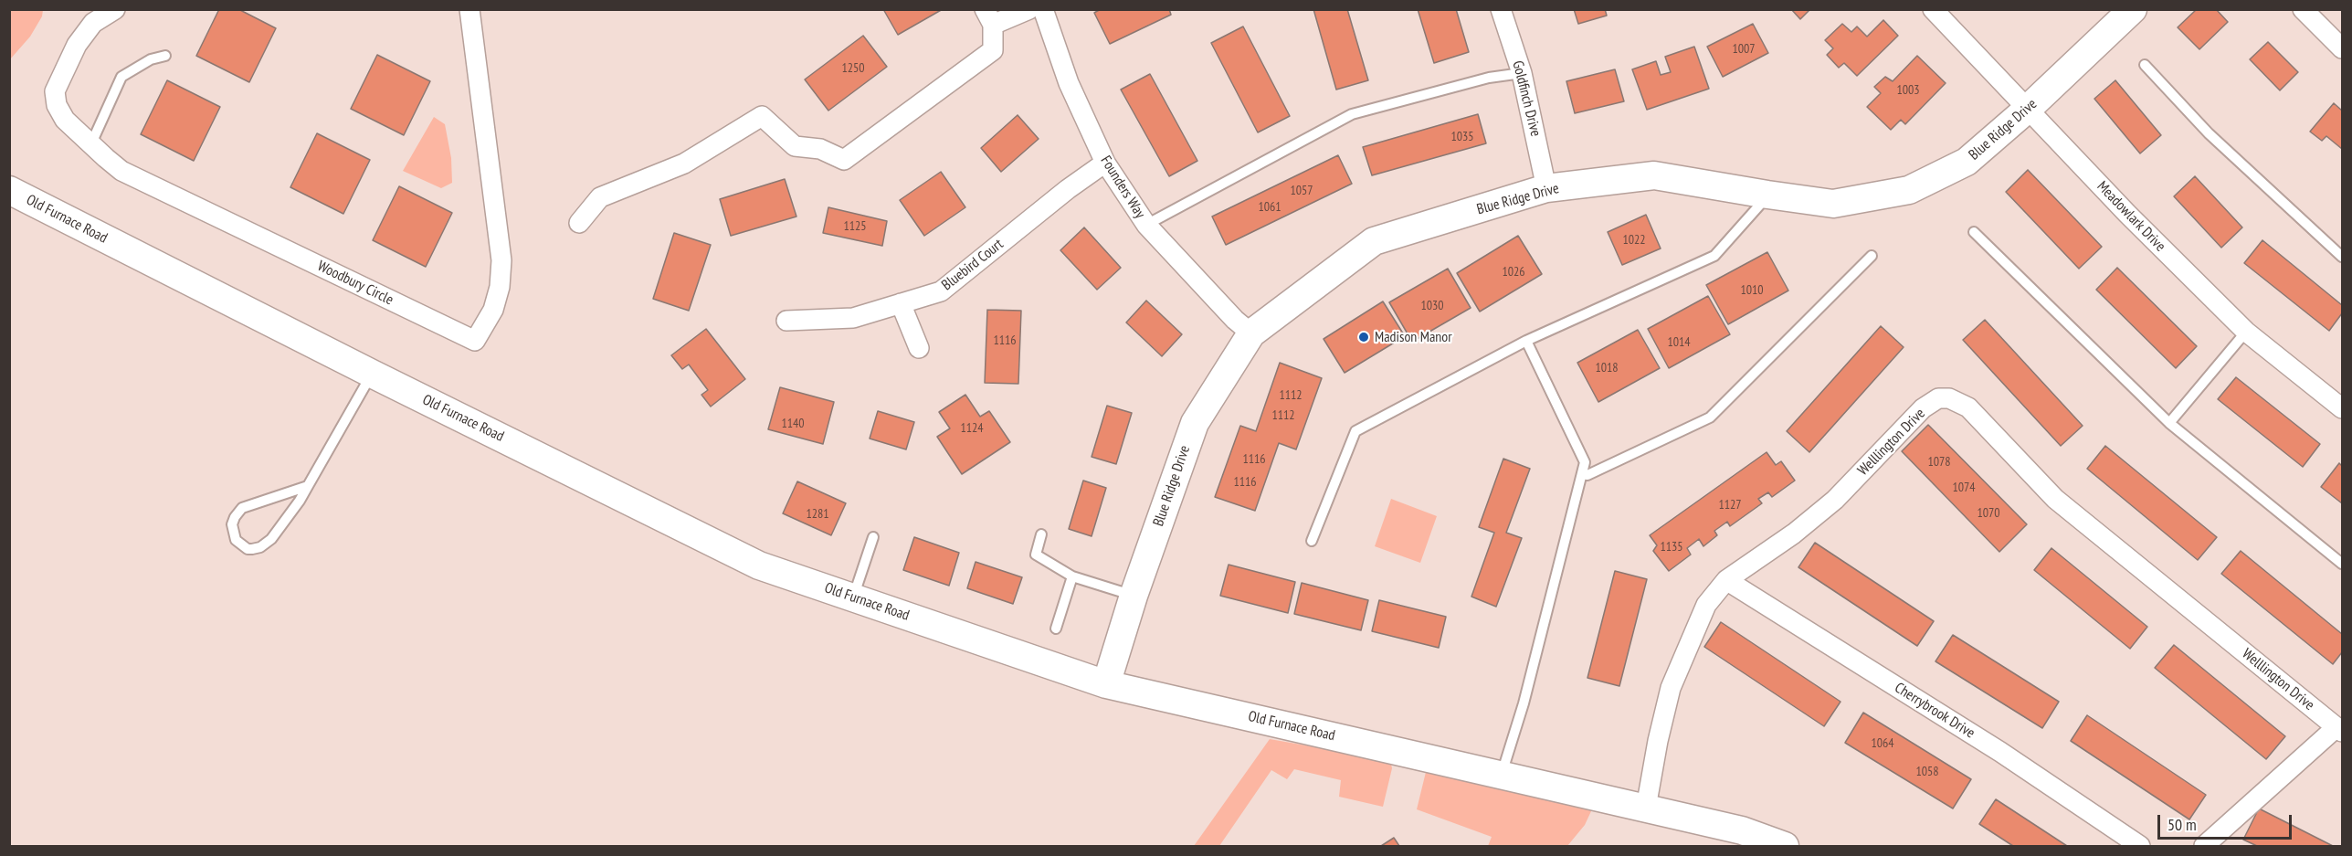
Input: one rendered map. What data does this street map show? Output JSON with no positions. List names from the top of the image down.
{
  "streets": {
    "street": [
      "Goldfinch Drive",
      "Blue Ridge Drive",
      "Founders Way",
      "Meadowlark Drive",
      "Old Furnace Road",
      "Bluebird Court",
      "Woodbury Circle",
      "Welllington Drive",
      "Cherrybrook Drive"
    ]
  },
  "crossings": [
    ["Goldfinch Drive", "Blue Ridge Drive"],
    ["Blue Ridge Drive", "Founders Way"],
    ["Blue Ridge Drive", "Meadowlark Drive"],
    ["Blue Ridge Drive", "Old Furnace Road"],
    ["Founders Way", "Bluebird Court"],
    ["Old Furnace Road", "Welllington Drive"],
    ["Welllington Drive", "Cherrybrook Drive"]
  ],
  "places": ["Madison Manor"],
  "house_numbers": [
    "1007",
    "1250",
    "1003",
    "1035",
    "1057",
    "1061",
    "1125",
    "1022",
    "1026",
    "1010",
    "1030",
    "1116",
    "1014",
    "1018",
    "1112",
    "1112",
    "1140",
    "1124",
    "1116",
    "1078",
    "1116",
    "1074",
    "1127",
    "1070",
    "1281",
    "1135",
    "1064",
    "1058"
  ],
  "scale_bar": "50 m"
}
